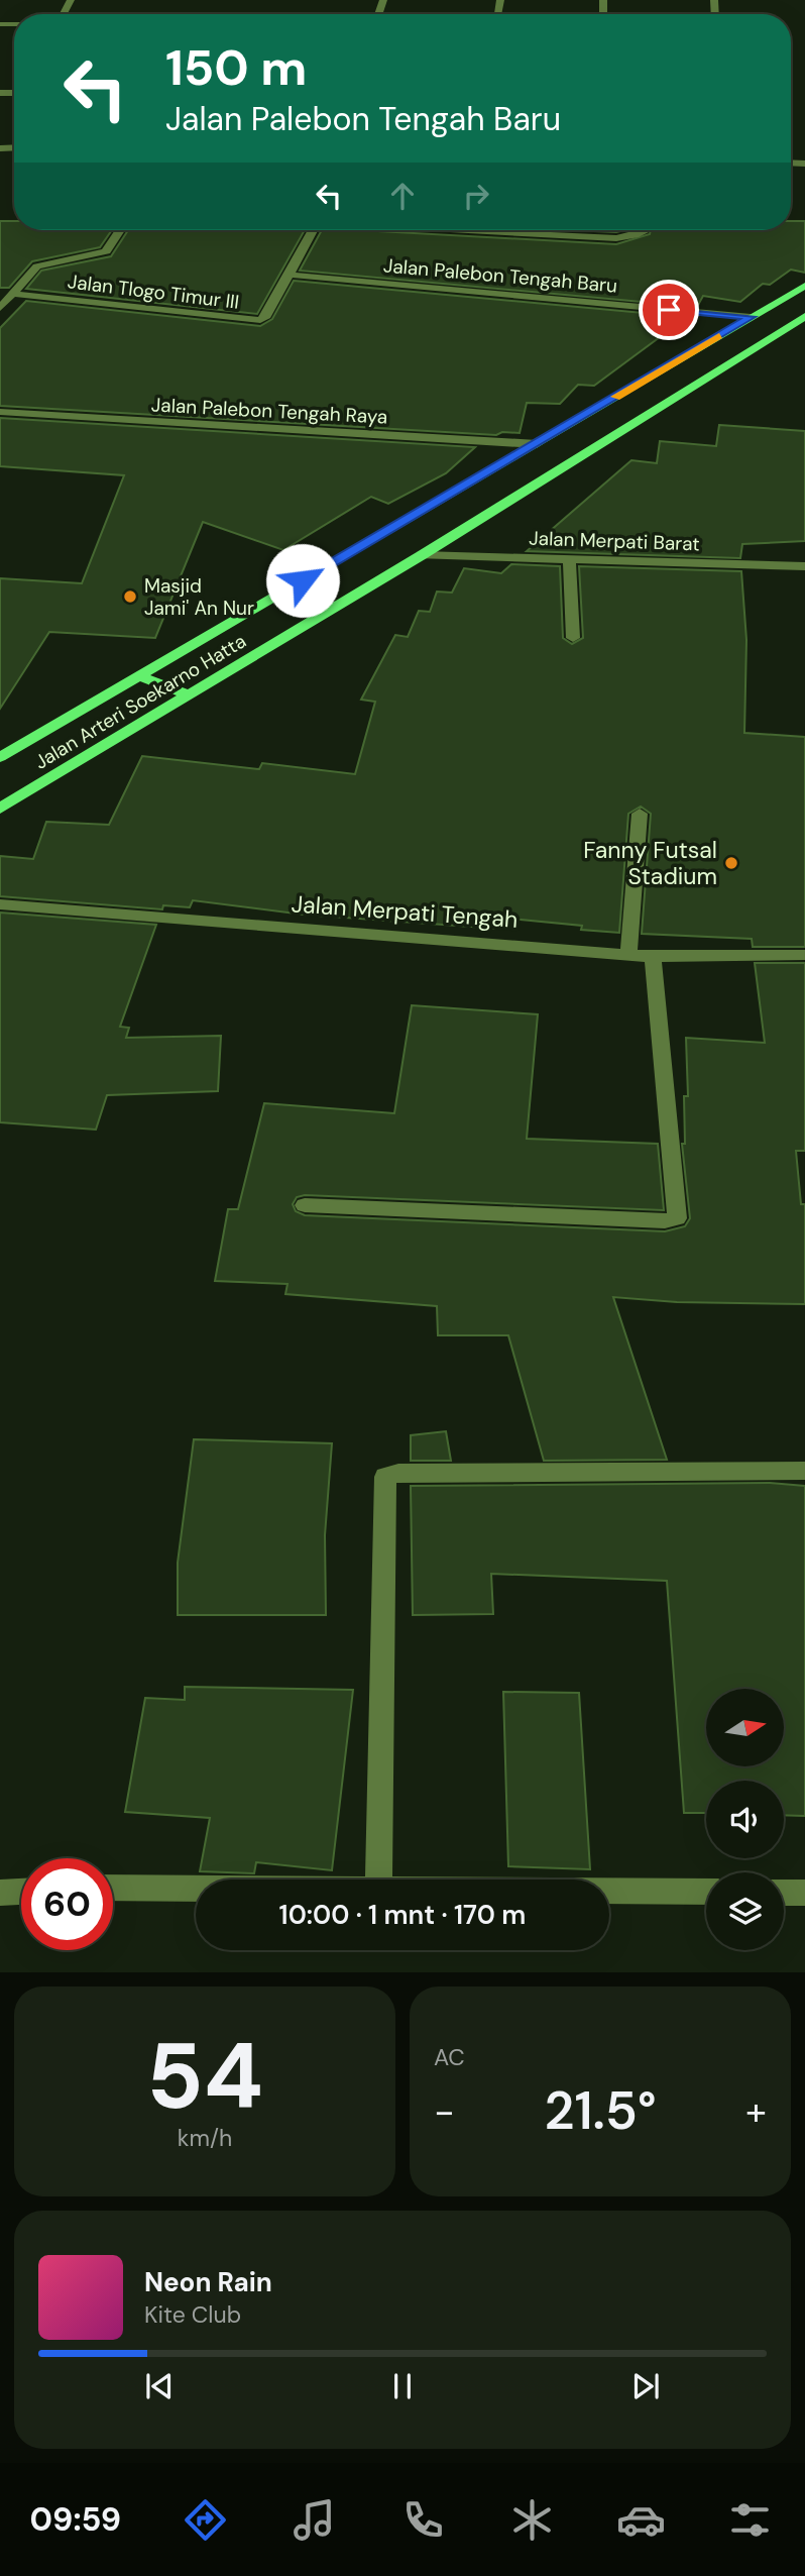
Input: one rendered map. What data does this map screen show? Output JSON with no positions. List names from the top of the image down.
{
  "streets": {
    "main road": ["Jalan Arteri Soekarno Hatta"],
    "street": [
      "Jalan Palebon Tengah Baru",
      "Jalan Tlogo Timur III",
      "Jalan Palebon Tengah Raya",
      "Jalan Merpati Barat",
      "Jalan Merpati Tengah"
    ]
  },
  "crossings": [
    ["Jalan Palebon Tengah Baru", "Jalan Tlogo Timur III"],
    ["Jalan Merpati Barat", "Jalan Arteri Soekarno Hatta"]
  ],
  "places": ["Masjid Jami' An Nur", "Fanny Futsal Stadium"],
  "north": "right",
  "page": {
    "turn": ["150 m", "Jalan Palebon Tengah Baru"],
    "limit": "60",
    "trip": "10:00 · 1 mnt · 170 m",
    "tile": [
      ["54", "km/h"],
      "AC"
    ],
    "heat": ["−", "21.5°", "+"],
    "song": ["Neon Rain", "Kite Club"],
    "tabs": "09:59"
  }
}
